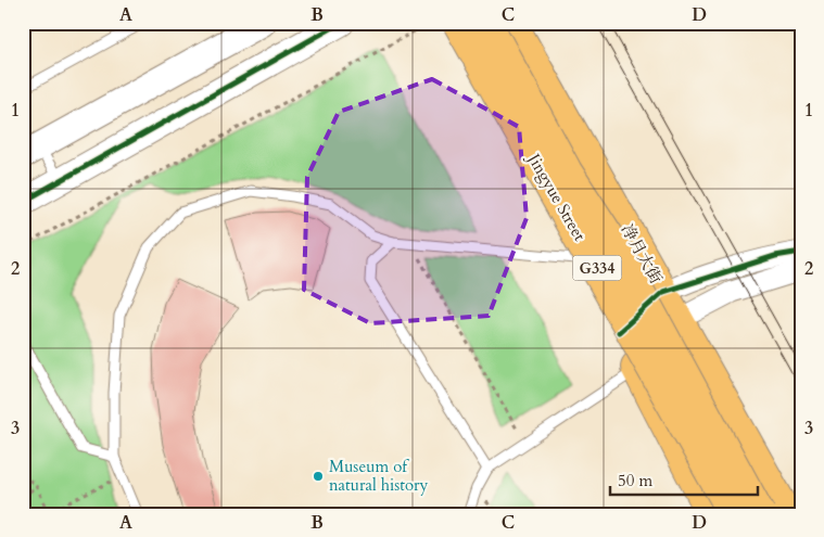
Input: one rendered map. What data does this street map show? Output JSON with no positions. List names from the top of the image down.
{
  "streets": {
    "main road": ["Jingyue Street", "净月大街", "G334"]
  },
  "places": ["Museum of natural history"],
  "scale_bar": "50 m",
  "grid": {
    "columns": [
      "A",
      "B",
      "C",
      "D"
    ],
    "rows": ["1", "2", "3"]
  }
}
